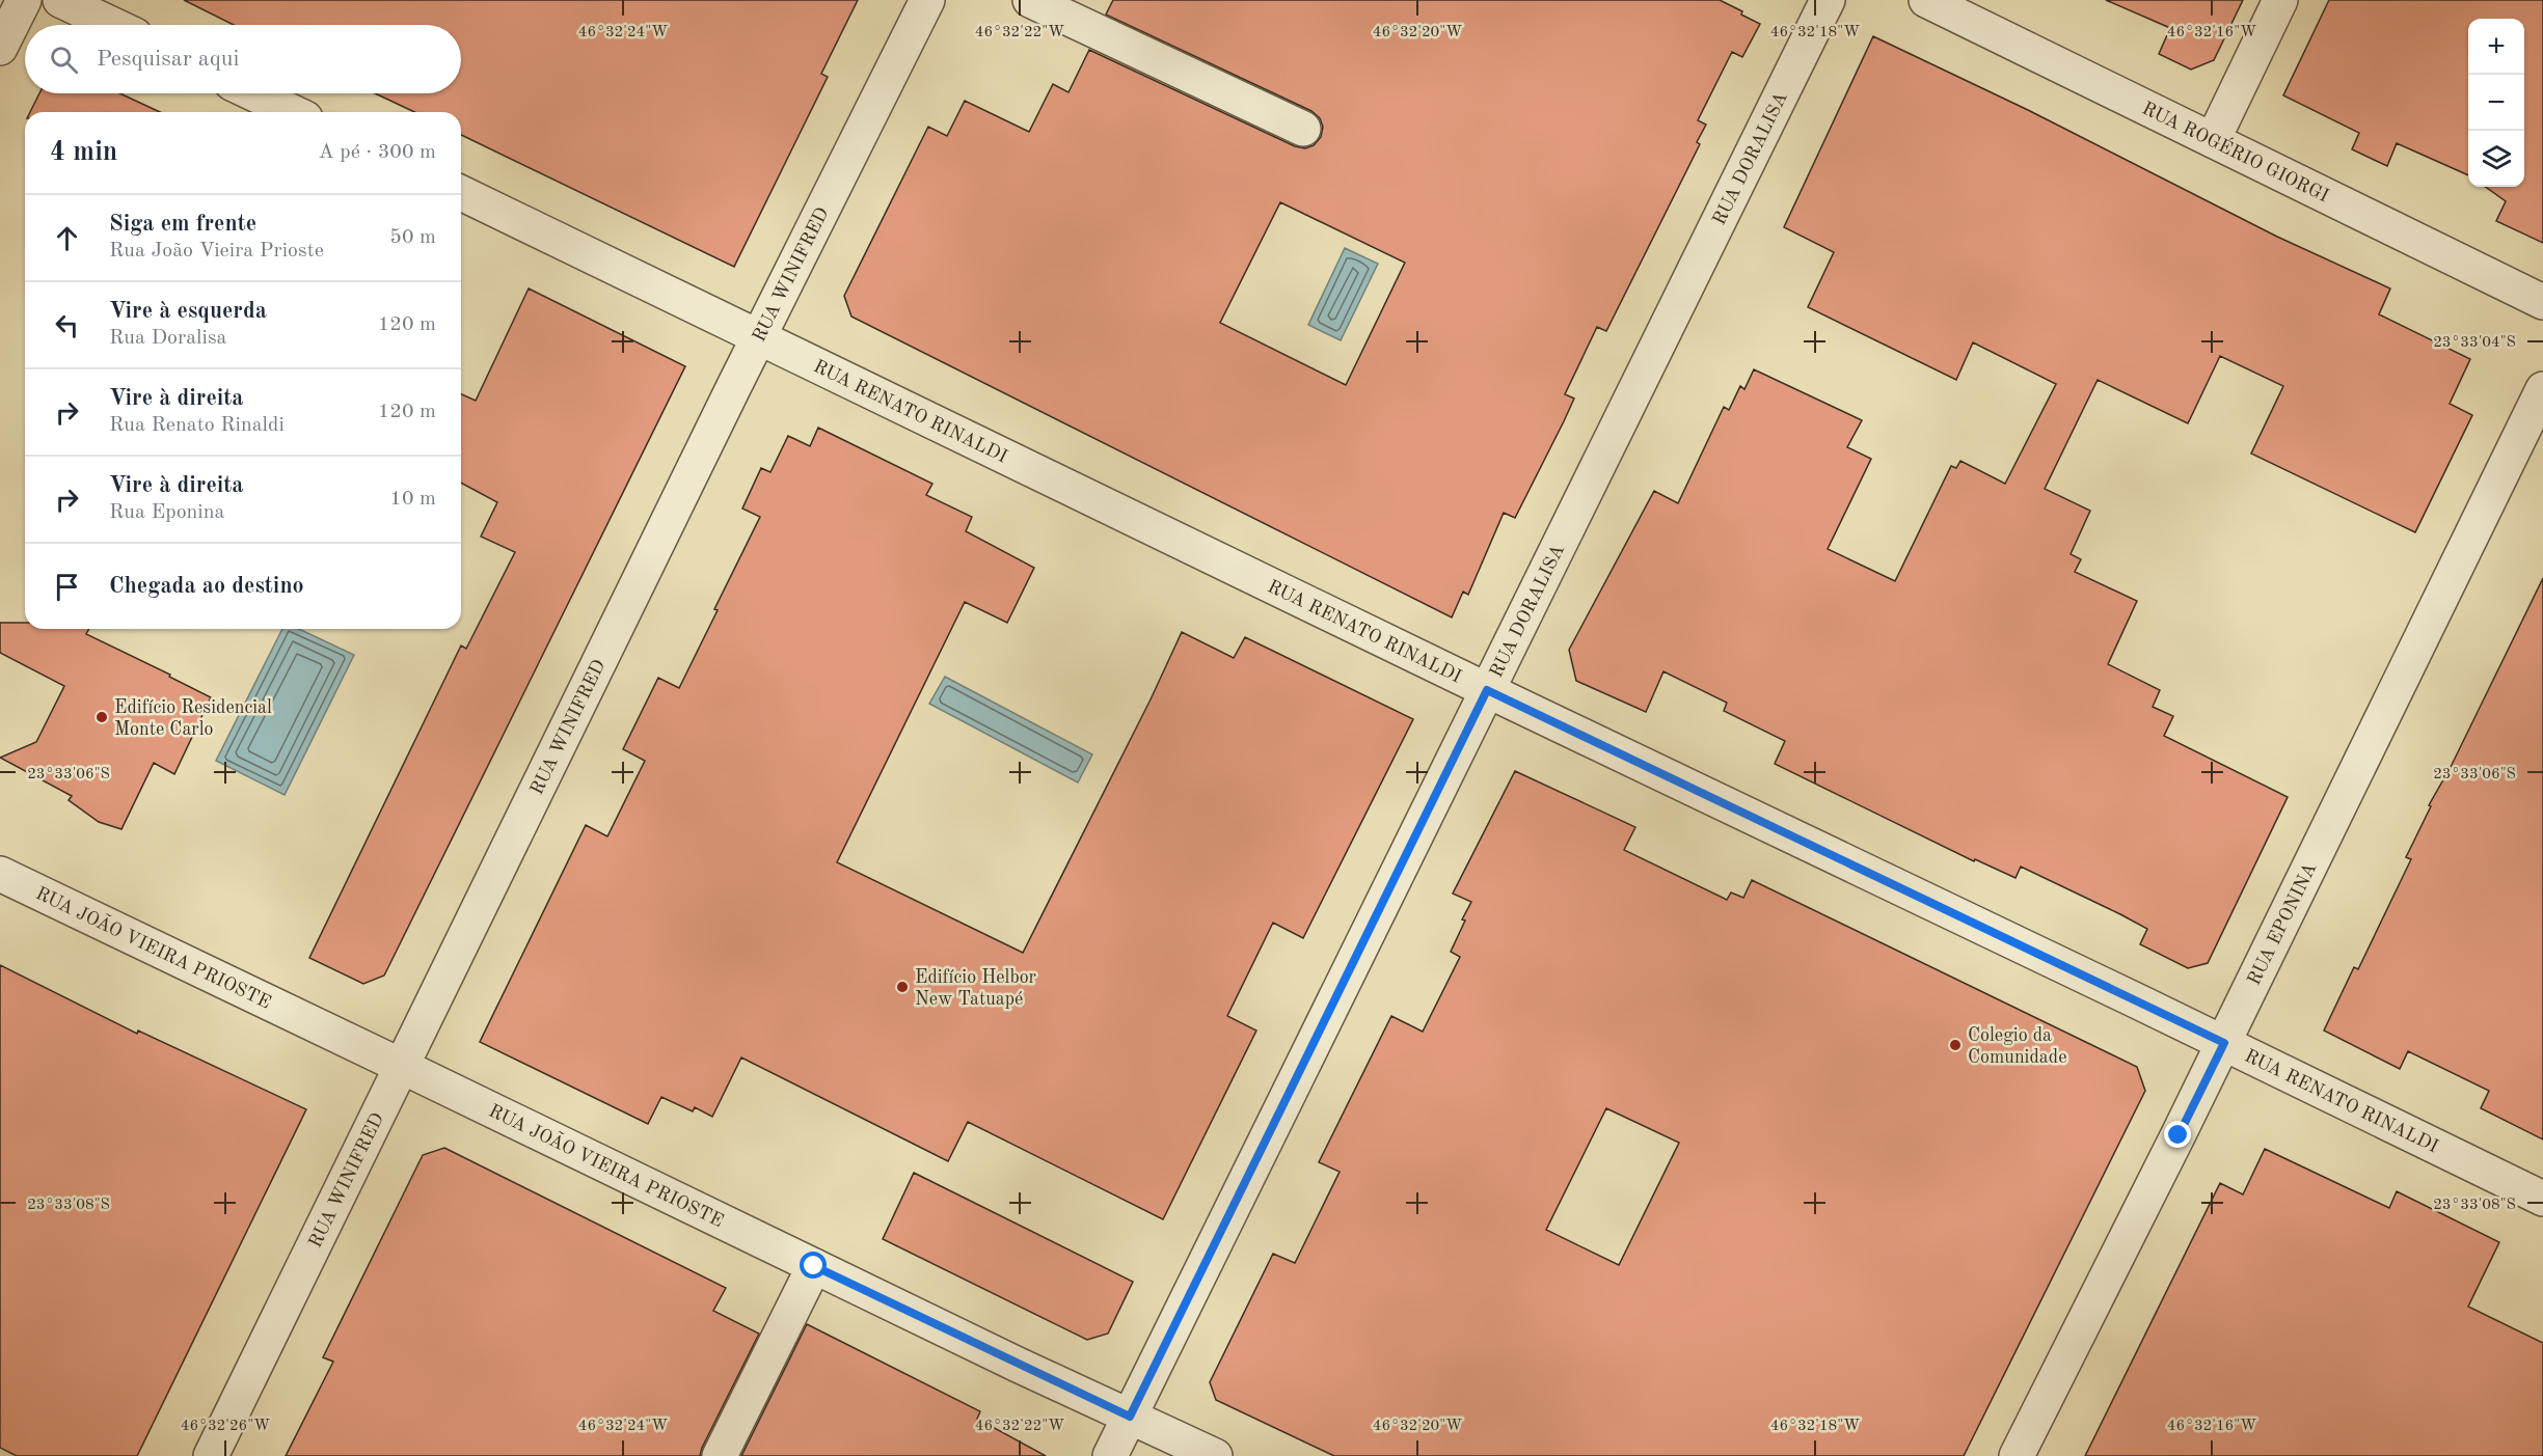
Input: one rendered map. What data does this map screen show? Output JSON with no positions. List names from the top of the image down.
{
  "streets": {
    "street": [
      "RUA ROGÉRIO GIORGI",
      "RUA DORALISA",
      "RUA WINIFRED",
      "RUA RENATO RINALDI",
      "RUA EPONINA",
      "RUA JOÃO VIEIRA PRIOSTE"
    ]
  },
  "crossings": [
    ["RUA DORALISA", "RUA RENATO RINALDI"],
    ["RUA DORALISA", "RUA JOÃO VIEIRA PRIOSTE"],
    ["RUA WINIFRED", "RUA RENATO RINALDI"],
    ["RUA WINIFRED", "RUA JOÃO VIEIRA PRIOSTE"],
    ["RUA RENATO RINALDI", "RUA EPONINA"]
  ],
  "places": ["Edifício Residencial Monte Carlo", "Edifício Helbor New Tatuapé", "Colegio da Comunidade"],
  "page": {
    "map_buttons": ["+", "−"],
    "search": "Pesquisar aqui",
    "heading": ["4 min", "A pé · 300 m"],
    "list": [
      ["Siga em frente", "Rua João Vieira Prioste", "50 m"],
      ["Vire à esquerda", "Rua Doralisa", "120 m"],
      ["Vire à direita", "Rua Renato Rinaldi", "120 m"],
      ["Vire à direita", "Rua Eponina", "10 m"],
      "Chegada ao destino"
    ]
  },
  "coordinates": [
    "46°32'24\"W",
    "46°32'22\"W",
    "46°32'20\"W",
    "46°32'18\"W",
    "46°32'16\"W",
    "23°33'04\"S",
    "23°33'06\"S",
    "23°33'08\"S",
    "46°32'26\"W"
  ]
}
